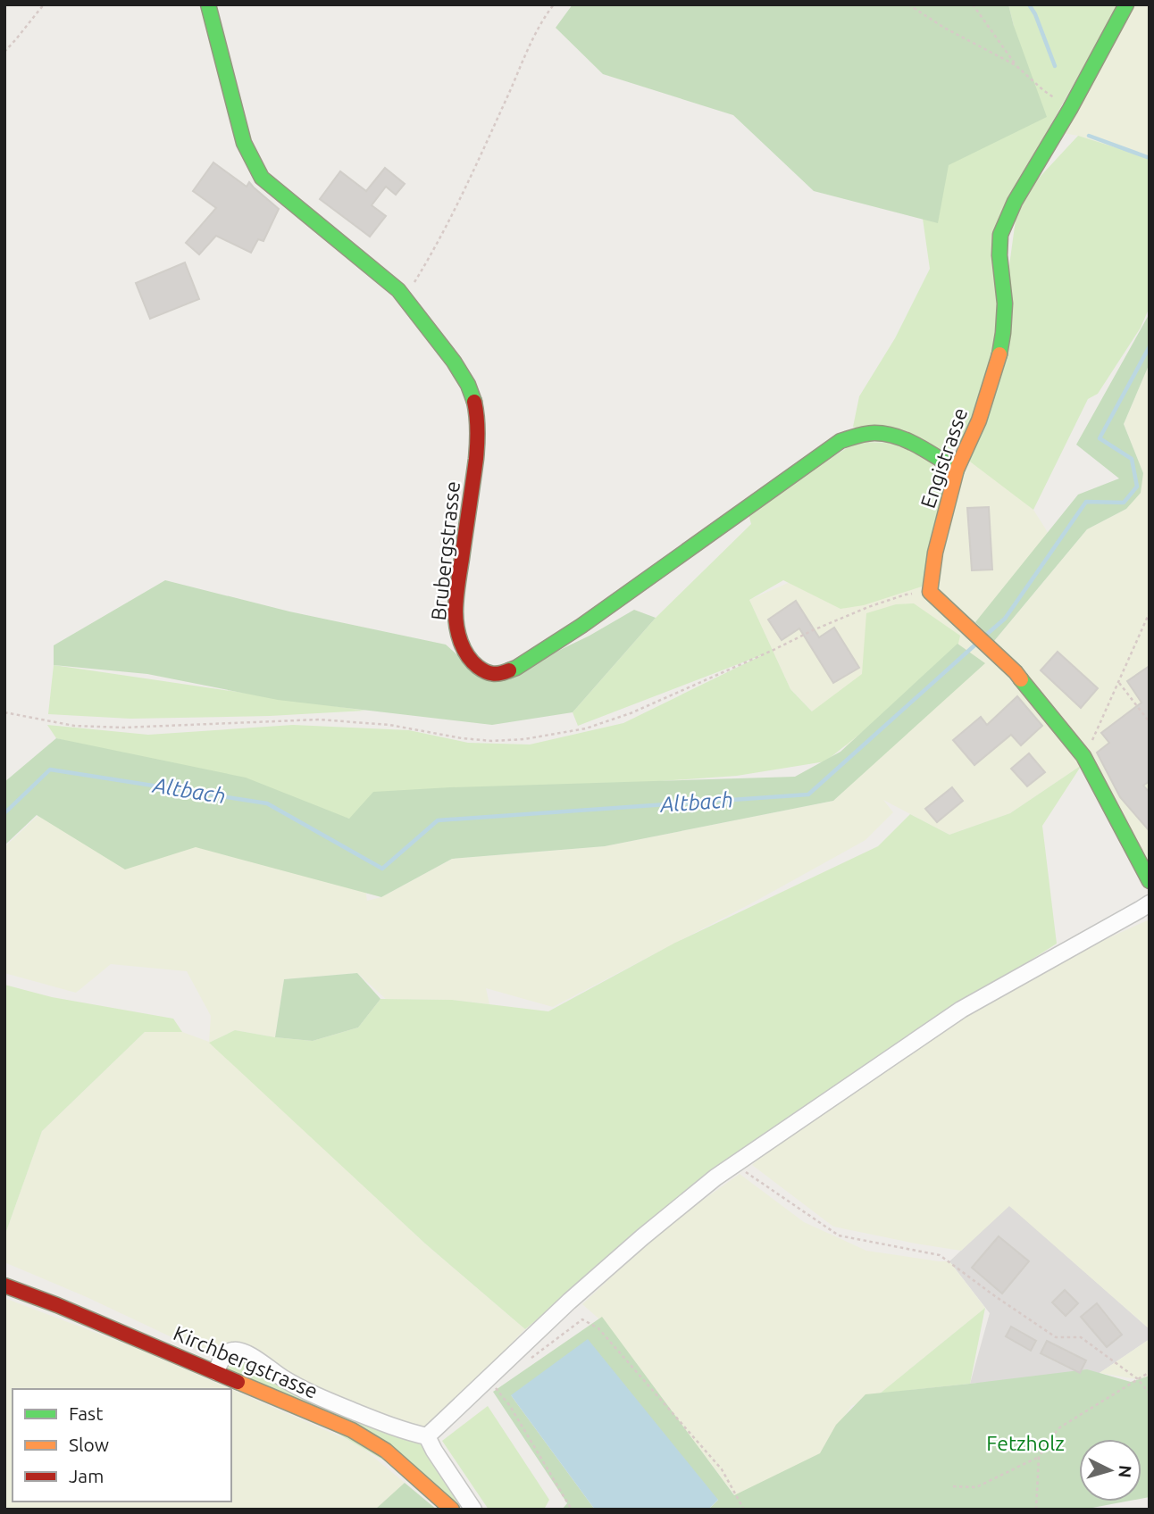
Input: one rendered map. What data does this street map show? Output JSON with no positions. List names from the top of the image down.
{
  "streets": {
    "street": ["Engistrasse", "Brubergstrasse", "Kirchbergstrasse"]
  },
  "crossings": [
    ["Engistrasse", "Brubergstrasse"]
  ],
  "water": ["Altbach"],
  "parks": ["Fetzholz"],
  "legend": ["Fast", "Slow", "Jam"],
  "north": "right"
}
